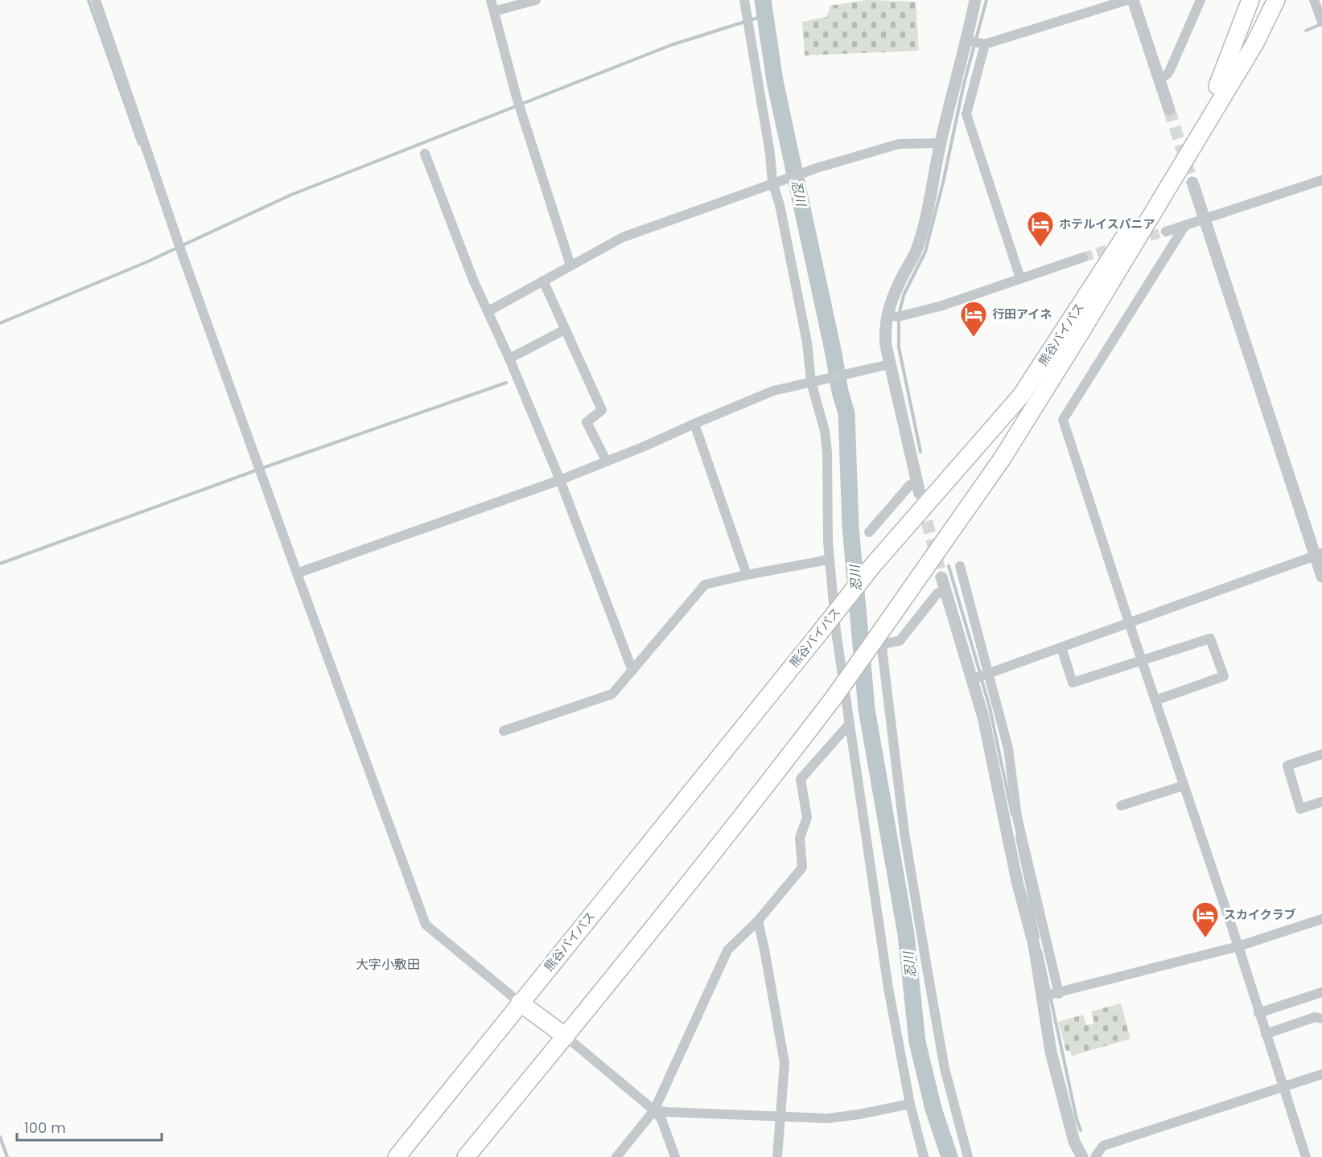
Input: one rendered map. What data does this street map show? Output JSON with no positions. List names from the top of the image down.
{
  "streets": {
    "highway": ["熊谷バイパス"]
  },
  "districts": ["大字小敷田"],
  "water": ["忍川"],
  "places": {
    "hotel": ["ホテルイスパニア", "行田アイネ", "スカイクラブ"]
  },
  "scale_bar": "100 m"
}
